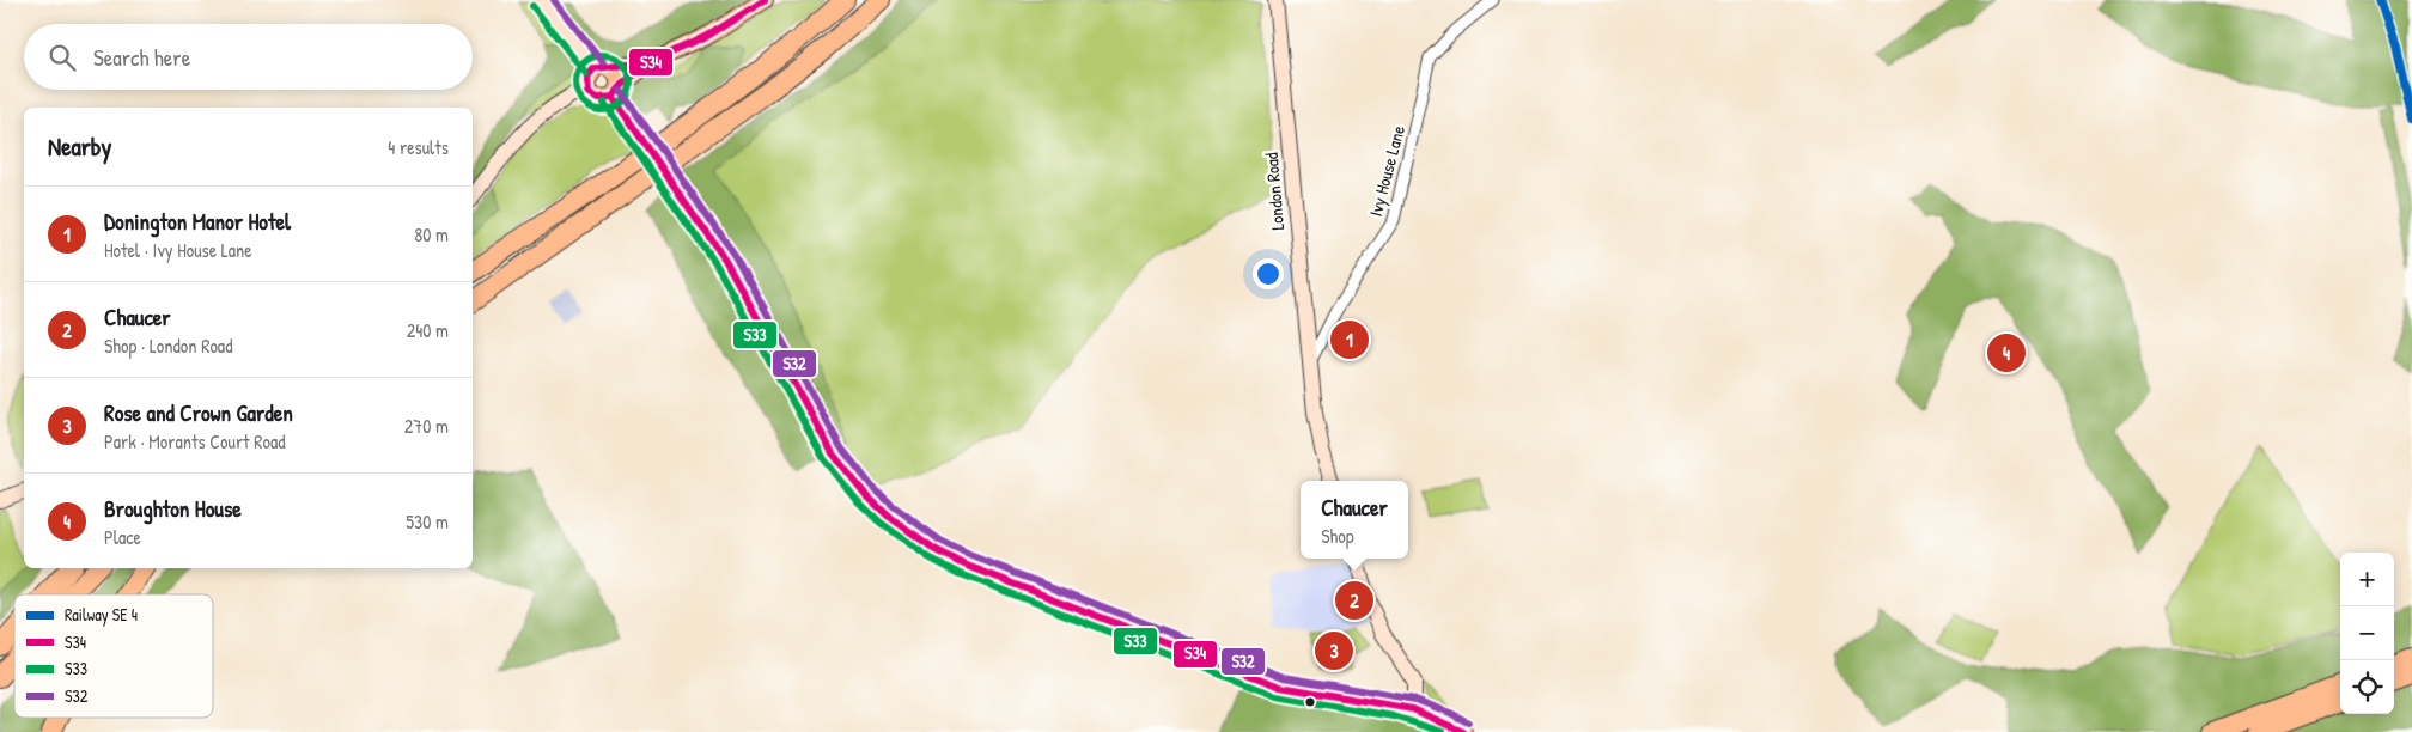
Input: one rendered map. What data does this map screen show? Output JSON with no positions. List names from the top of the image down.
{
  "streets": {
    "street": ["Ivy House Lane", "London Road"]
  },
  "crossings": [
    ["Ivy House Lane", "London Road"]
  ],
  "lines": ["transit line S34", "transit line S32", "transit line S33"],
  "legend": [
    "Railway SE 4",
    "S34",
    "S33",
    "S32"
  ],
  "page": {
    "search": "Search here",
    "heading": ["Nearby", "4 results"],
    "list": [
      {
        "mark": "1",
        "name": "Donington Manor Hotel",
        "note": "Hotel · Ivy House Lane",
        "value": "80 m"
      },
      {
        "mark": "2",
        "name": "Chaucer",
        "note": "Shop · London Road",
        "value": "240 m"
      },
      {
        "mark": "3",
        "name": "Rose and Crown Garden",
        "note": "Park · Morants Court Road",
        "value": "270 m"
      },
      {
        "mark": "4",
        "name": "Broughton House",
        "note": "Place",
        "value": "530 m"
      }
    ],
    "pins": [
      "1",
      "4",
      "2",
      "3"
    ],
    "popup": ["Chaucer", "Shop"],
    "map_buttons": ["+", "−"]
  }
}
